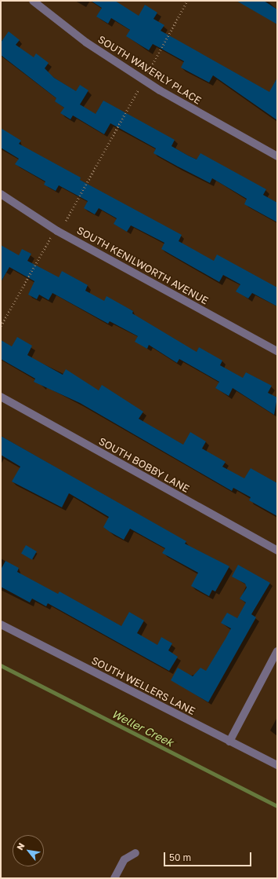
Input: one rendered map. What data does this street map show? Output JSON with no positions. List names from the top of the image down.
{
  "streets": {
    "street": [
      "SOUTH WAVERLY PLACE",
      "SOUTH KENILWORTH AVENUE",
      "SOUTH BOBBY LANE",
      "SOUTH WELLERS LANE"
    ]
  },
  "water": ["Weller Creek"],
  "scale_bar": "50 m",
  "north": "top left"
}
